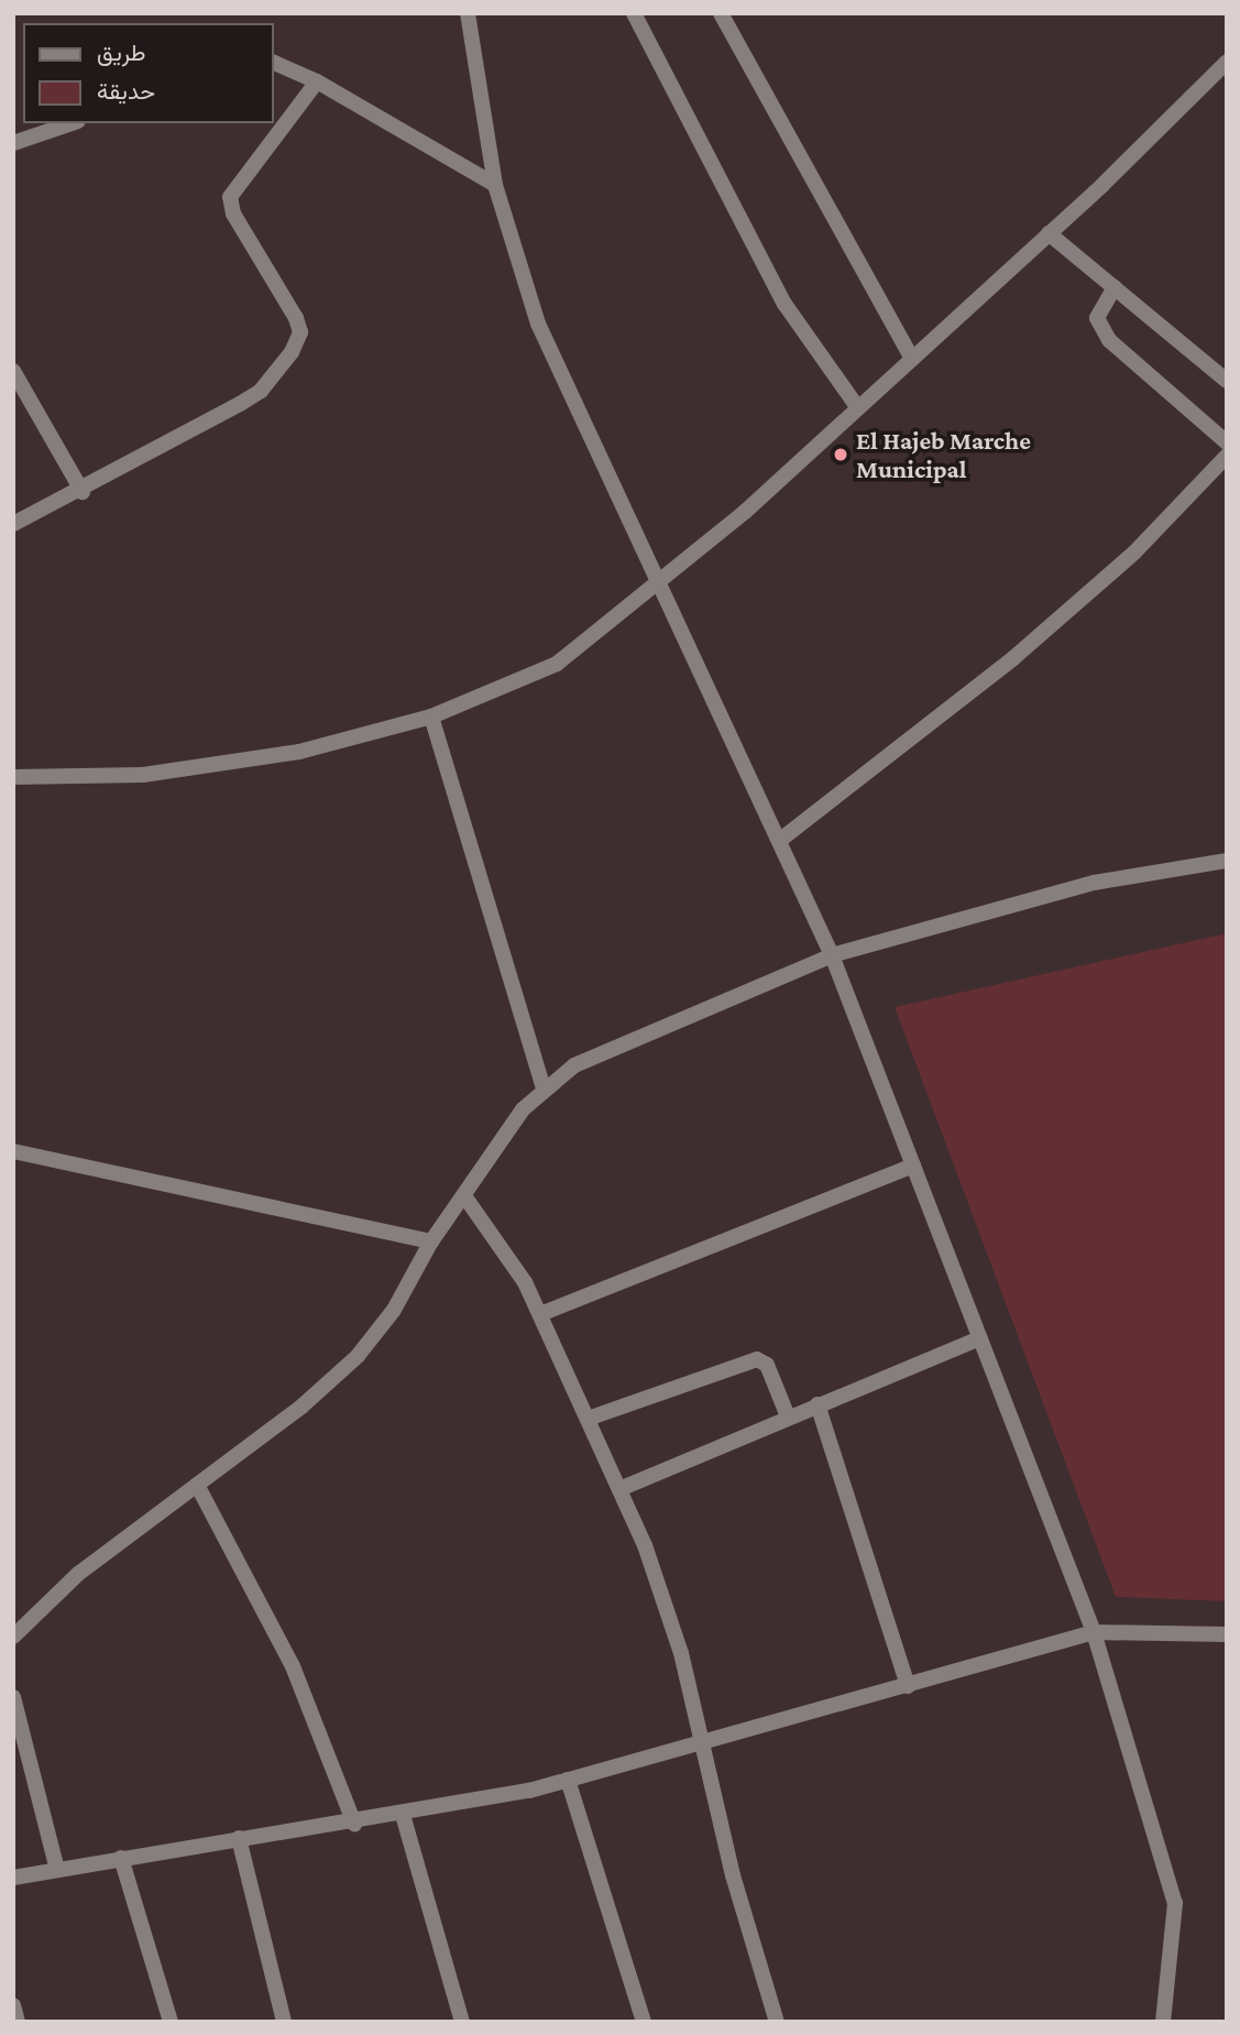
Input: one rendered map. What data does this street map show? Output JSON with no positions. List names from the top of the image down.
{
  "places": ["El Hajeb Marche Municipal"],
  "legend": ["طريق", "حديقة"]
}
